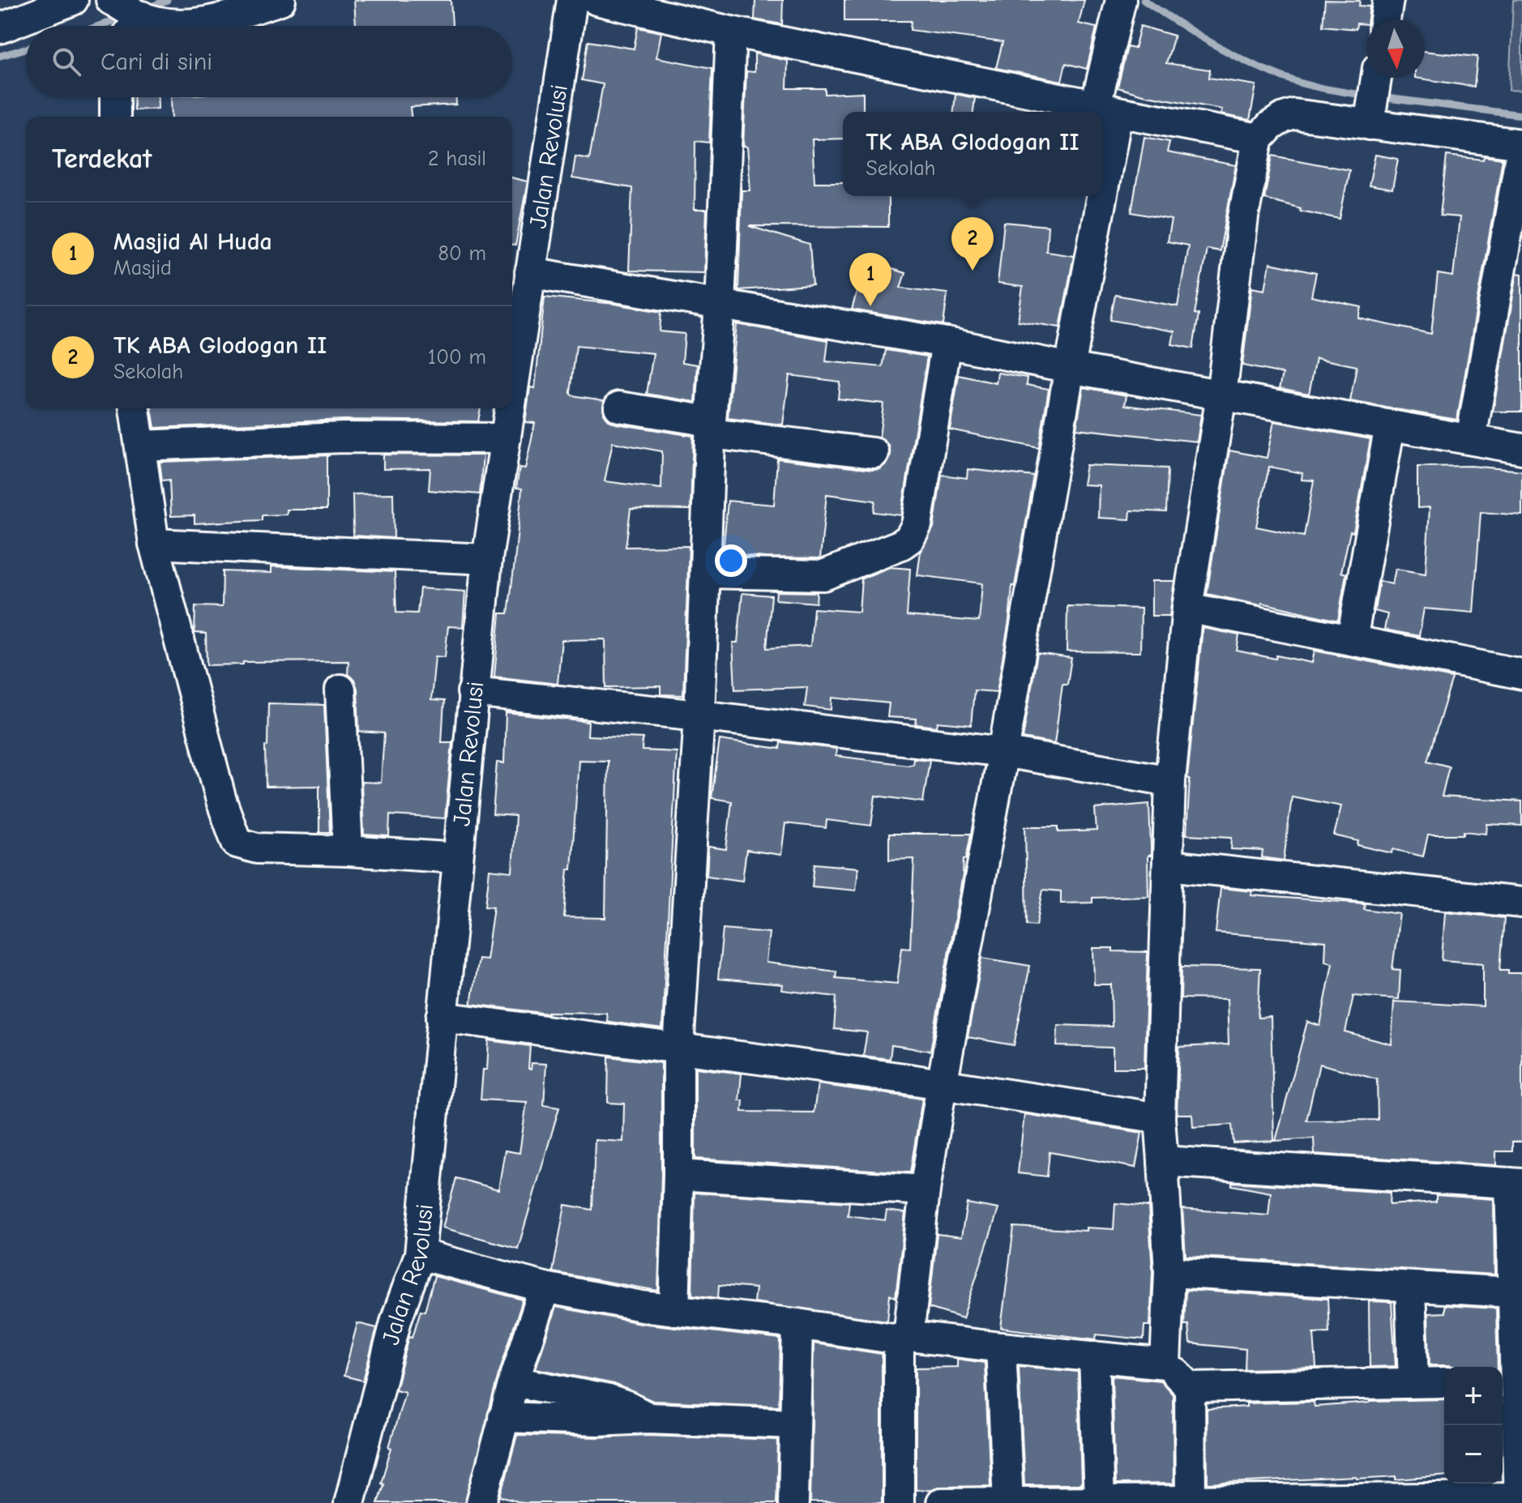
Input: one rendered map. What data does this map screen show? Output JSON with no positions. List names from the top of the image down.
{
  "streets": {
    "street": ["Jalan Revolusi"]
  },
  "north": "bottom",
  "page": {
    "search": "Cari di sini",
    "popup": ["TK ABA Glodogan II", "Sekolah"],
    "heading": ["Terdekat", "2 hasil"],
    "list": [
      {
        "mark": "1",
        "name": "Masjid Al Huda",
        "note": "Masjid",
        "value": "80 m"
      },
      {
        "mark": "2",
        "name": "TK ABA Glodogan II",
        "note": "Sekolah",
        "value": "100 m"
      }
    ],
    "pins": ["2", "1"],
    "map_buttons": ["+", "−"]
  }
}
